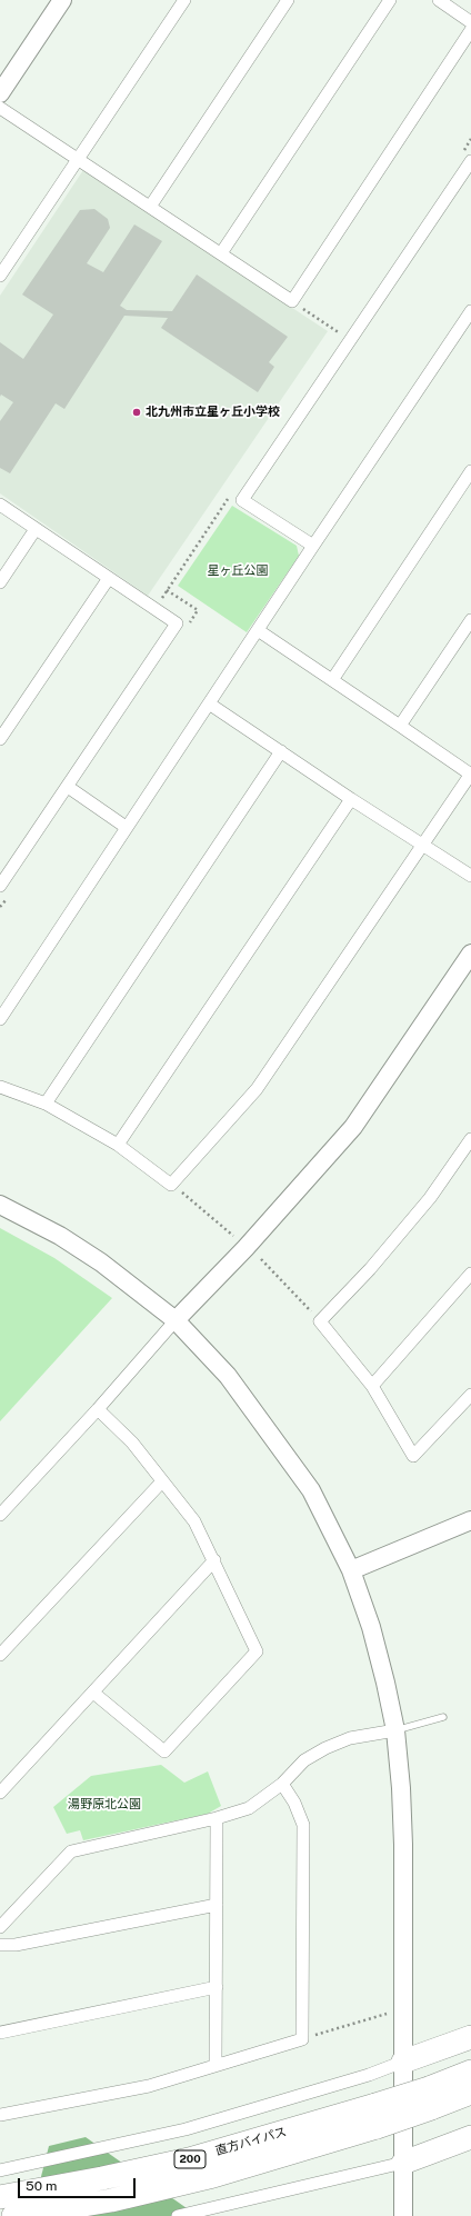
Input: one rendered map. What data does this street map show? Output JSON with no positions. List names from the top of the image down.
{
  "streets": {
    "highway": ["直方バイパス", "200"]
  },
  "parks": ["星ヶ丘公園", "湯野原北公園"],
  "places": ["北九州市立星ヶ丘小学校"],
  "scale_bar": "50 m"
}
